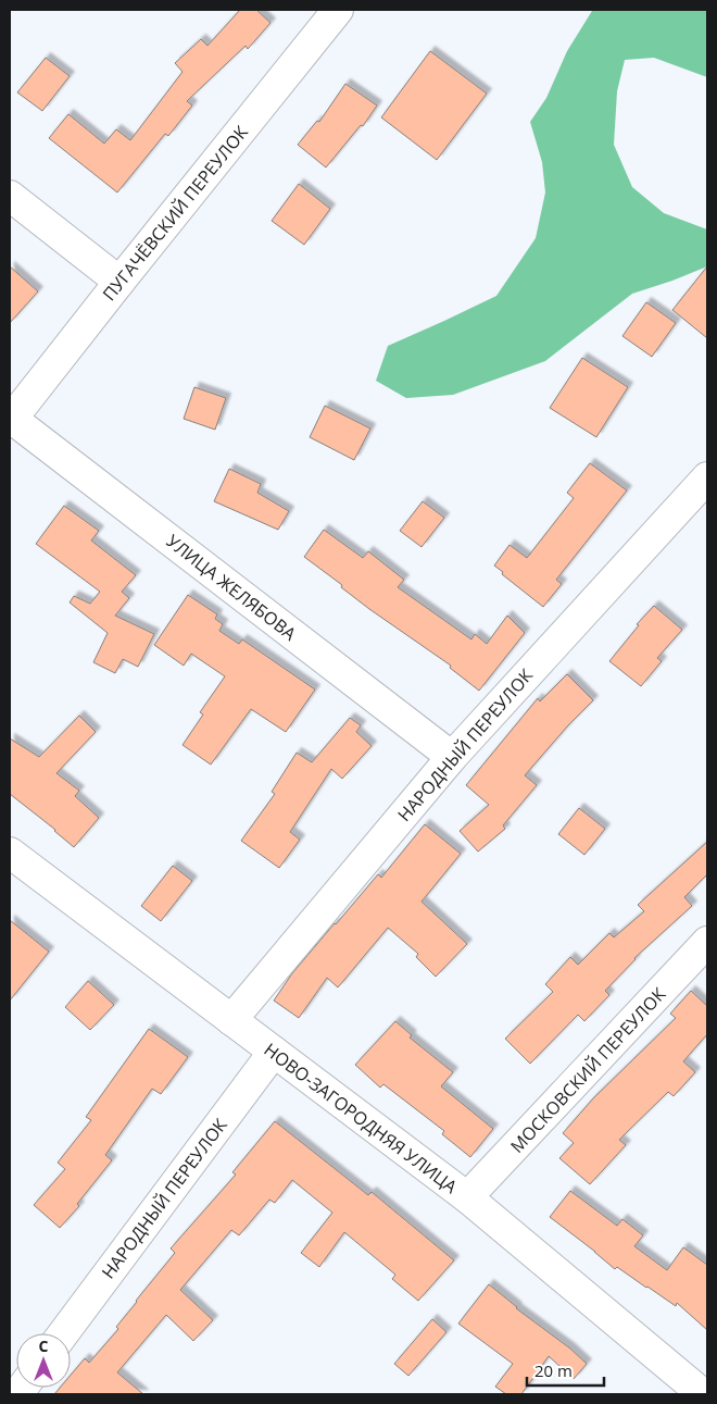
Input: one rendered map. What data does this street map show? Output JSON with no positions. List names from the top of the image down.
{
  "streets": {
    "street": [
      "ПУГАЧЁВСКИЙ ПЕРЕУЛОК",
      "УЛИЦА ЖЕЛЯБОВА",
      "НАРОДНЫЙ ПЕРЕУЛОК",
      "МОСКОВСКИЙ ПЕРЕУЛОК",
      "НОВО-ЗАГОРОДНЯЯ УЛИЦА"
    ]
  },
  "crossings": [
    ["ПУГАЧЁВСКИЙ ПЕРЕУЛОК", "УЛИЦА ЖЕЛЯБОВА"],
    ["УЛИЦА ЖЕЛЯБОВА", "НАРОДНЫЙ ПЕРЕУЛОК"],
    ["НАРОДНЫЙ ПЕРЕУЛОК", "НОВО-ЗАГОРОДНЯЯ УЛИЦА"],
    ["МОСКОВСКИЙ ПЕРЕУЛОК", "НОВО-ЗАГОРОДНЯЯ УЛИЦА"]
  ],
  "scale_bar": "20 m",
  "north": "top"
}
